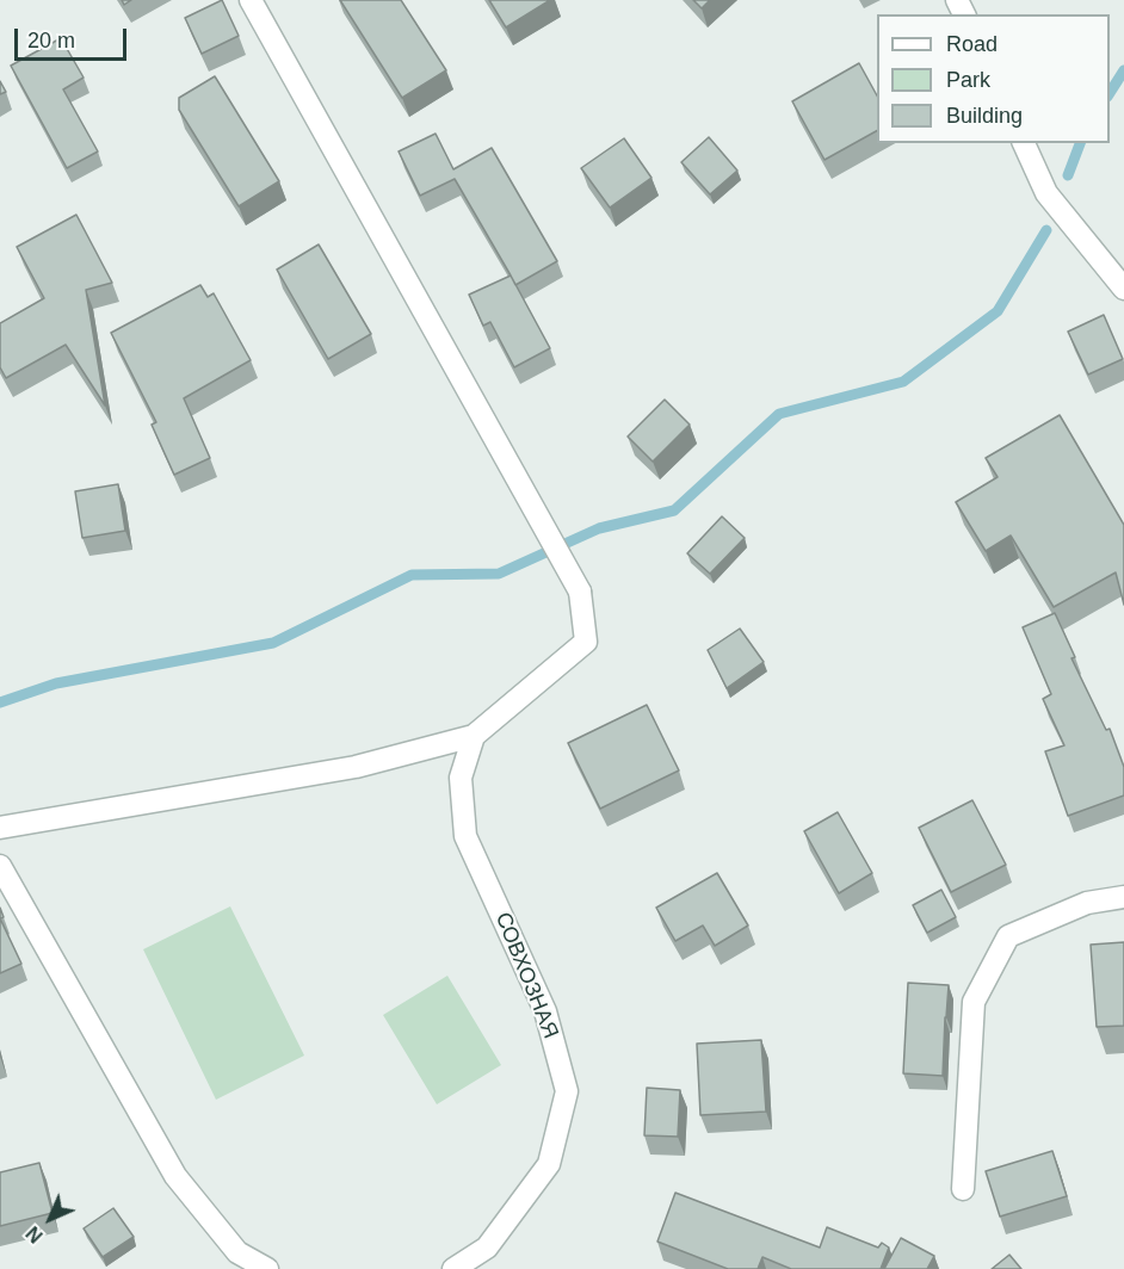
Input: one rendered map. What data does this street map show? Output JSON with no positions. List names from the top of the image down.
{
  "streets": {
    "street": ["СОВХОЗНАЯ"]
  },
  "legend": ["Road", "Park", "Building"],
  "scale_bar": "20 m",
  "north": "bottom left"
}
